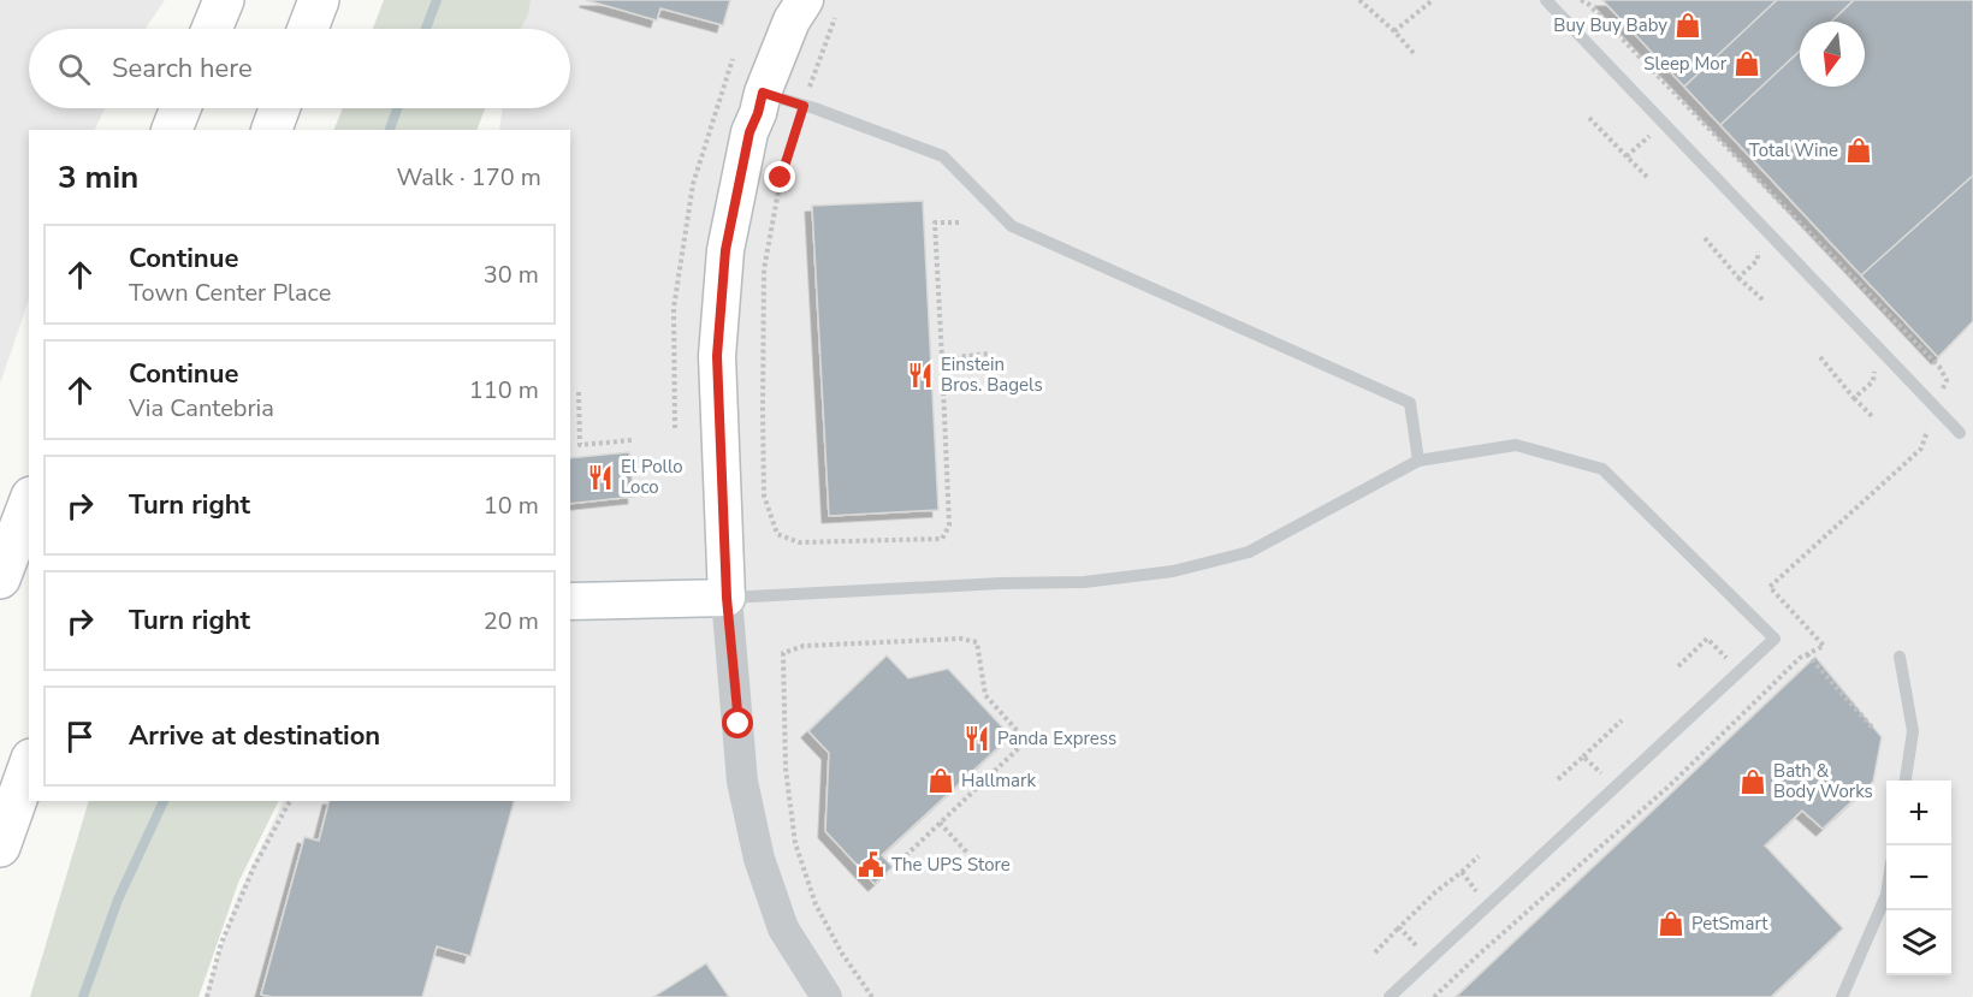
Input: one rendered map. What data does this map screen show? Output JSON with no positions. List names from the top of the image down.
{
  "places": {
    "shop": [
      "Buy Buy Baby",
      "Sleep Mor",
      "Total Wine",
      "Hallmark",
      "Bath & Body Works",
      "PetSmart"
    ],
    "restaurant": ["Einstein Bros. Bagels", "El Pollo Loco", "Panda Express"],
    "public building": ["The UPS Store"]
  },
  "north": "bottom",
  "page": {
    "search": "Search here",
    "heading": ["3 min", "Walk · 170 m"],
    "list": [
      ["Continue", "Town Center Place", "30 m"],
      ["Continue", "Via Cantebria", "110 m"],
      ["Turn right", "10 m"],
      ["Turn right", "20 m"],
      "Arrive at destination"
    ],
    "map_buttons": ["+", "−"]
  }
}
